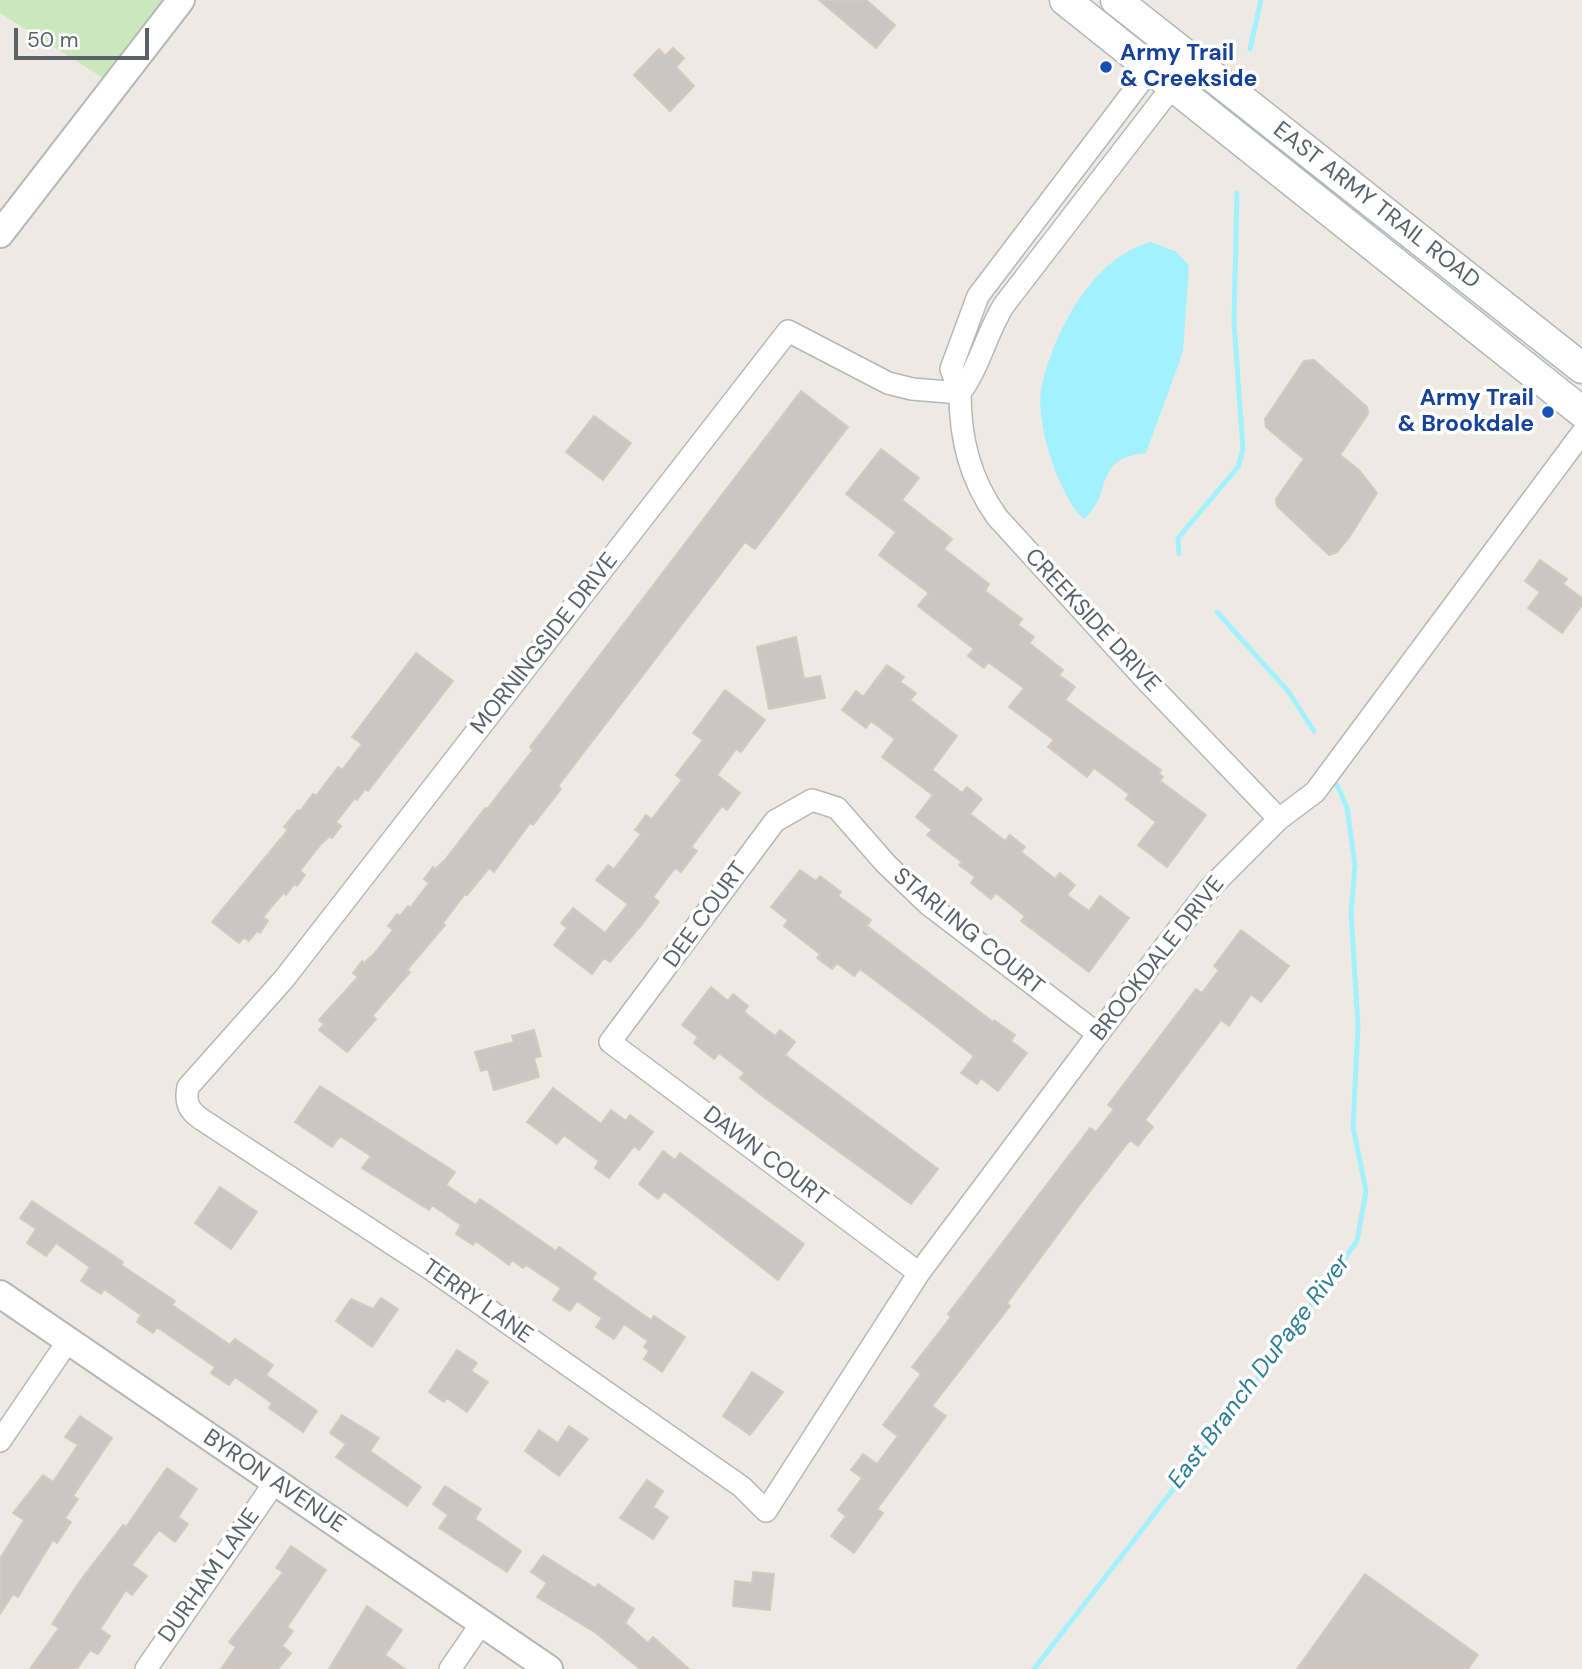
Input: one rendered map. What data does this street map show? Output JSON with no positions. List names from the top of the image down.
{
  "streets": {
    "main road": ["EAST ARMY TRAIL ROAD"],
    "street": [
      "CREEKSIDE DRIVE",
      "MORNINGSIDE DRIVE",
      "DEE COURT",
      "STARLING COURT",
      "BROOKDALE DRIVE",
      "DAWN COURT",
      "TERRY LANE",
      "BYRON AVENUE",
      "DURHAM LANE"
    ]
  },
  "crossings": [
    ["EAST ARMY TRAIL ROAD", "CREEKSIDE DRIVE"],
    ["CREEKSIDE DRIVE", "MORNINGSIDE DRIVE"],
    ["CREEKSIDE DRIVE", "BROOKDALE DRIVE"],
    ["MORNINGSIDE DRIVE", "TERRY LANE"],
    ["DEE COURT", "STARLING COURT"],
    ["DEE COURT", "DAWN COURT"],
    ["STARLING COURT", "BROOKDALE DRIVE"],
    ["BROOKDALE DRIVE", "DAWN COURT"],
    ["BROOKDALE DRIVE", "TERRY LANE"],
    ["BYRON AVENUE", "DURHAM LANE"]
  ],
  "water": ["East Branch DuPage River"],
  "places": ["Army Trail & Creekside", "Army Trail & Brookdale"],
  "scale_bar": "50 m"
}
